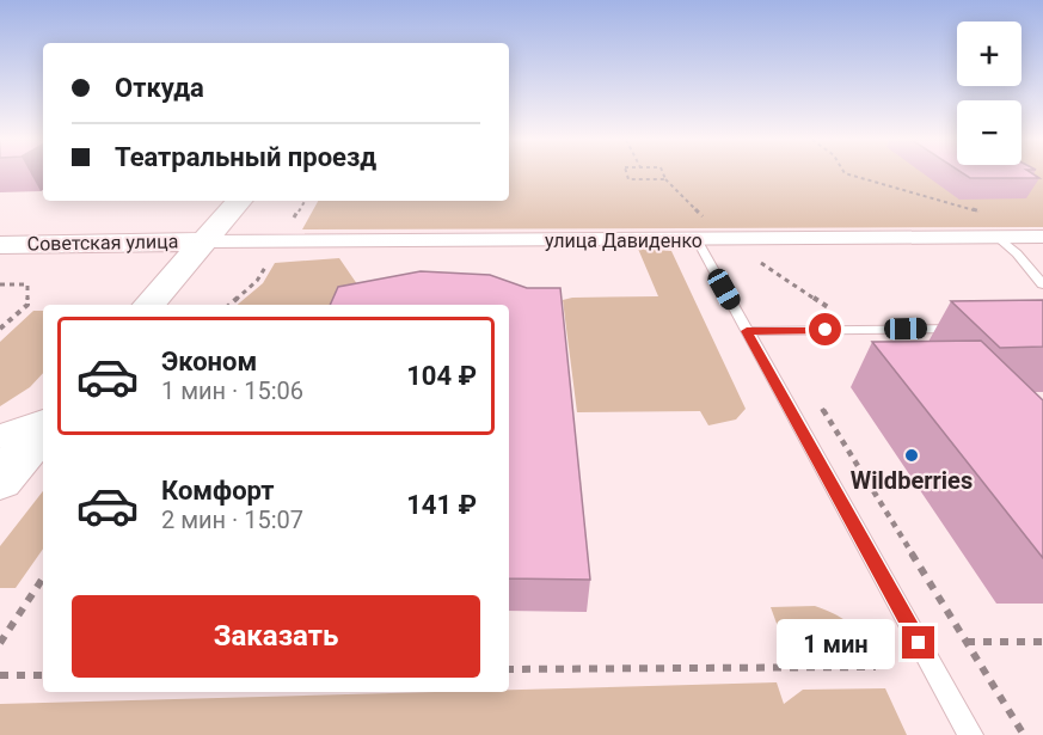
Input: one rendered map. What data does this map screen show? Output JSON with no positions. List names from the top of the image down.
{
  "streets": {
    "main road": ["Советская улица"],
    "street": ["улица Давиденко"]
  },
  "crossings": [
    ["улица Давиденко", "Советская улица"]
  ],
  "places": ["Wildberries"],
  "page": {
    "map_buttons": ["+", "−"],
    "banner": ["Откуда", "Театральный проезд"],
    "list": [
      {
        "name": "Эконом",
        "note": "1 мин · 15:06",
        "value": "104 ₽"
      },
      {
        "name": "Комфорт",
        "note": "2 мин · 15:07",
        "value": "141 ₽"
      }
    ],
    "buttons": "Заказать",
    "bubble": "1 мин"
  }
}
